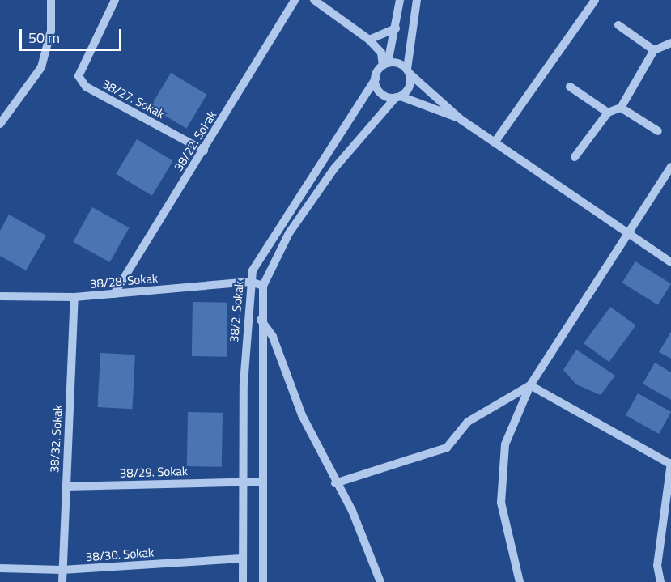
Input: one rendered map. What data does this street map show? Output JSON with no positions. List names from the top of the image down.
{
  "streets": {
    "street": [
      "38/27. Sokak",
      "38/22. Sokak",
      "38/28. Sokak",
      "38/2. Sokak",
      "38/32. Sokak",
      "38/29. Sokak",
      "38/30. Sokak"
    ]
  },
  "crossings": [
    ["38/27. Sokak", "38/22. Sokak"],
    ["38/22. Sokak", "38/28. Sokak"],
    ["38/28. Sokak", "38/2. Sokak"],
    ["38/28. Sokak", "38/32. Sokak"],
    ["38/2. Sokak", "38/29. Sokak"],
    ["38/2. Sokak", "38/30. Sokak"],
    ["38/32. Sokak", "38/29. Sokak"],
    ["38/32. Sokak", "38/30. Sokak"]
  ],
  "scale_bar": "50 m"
}
